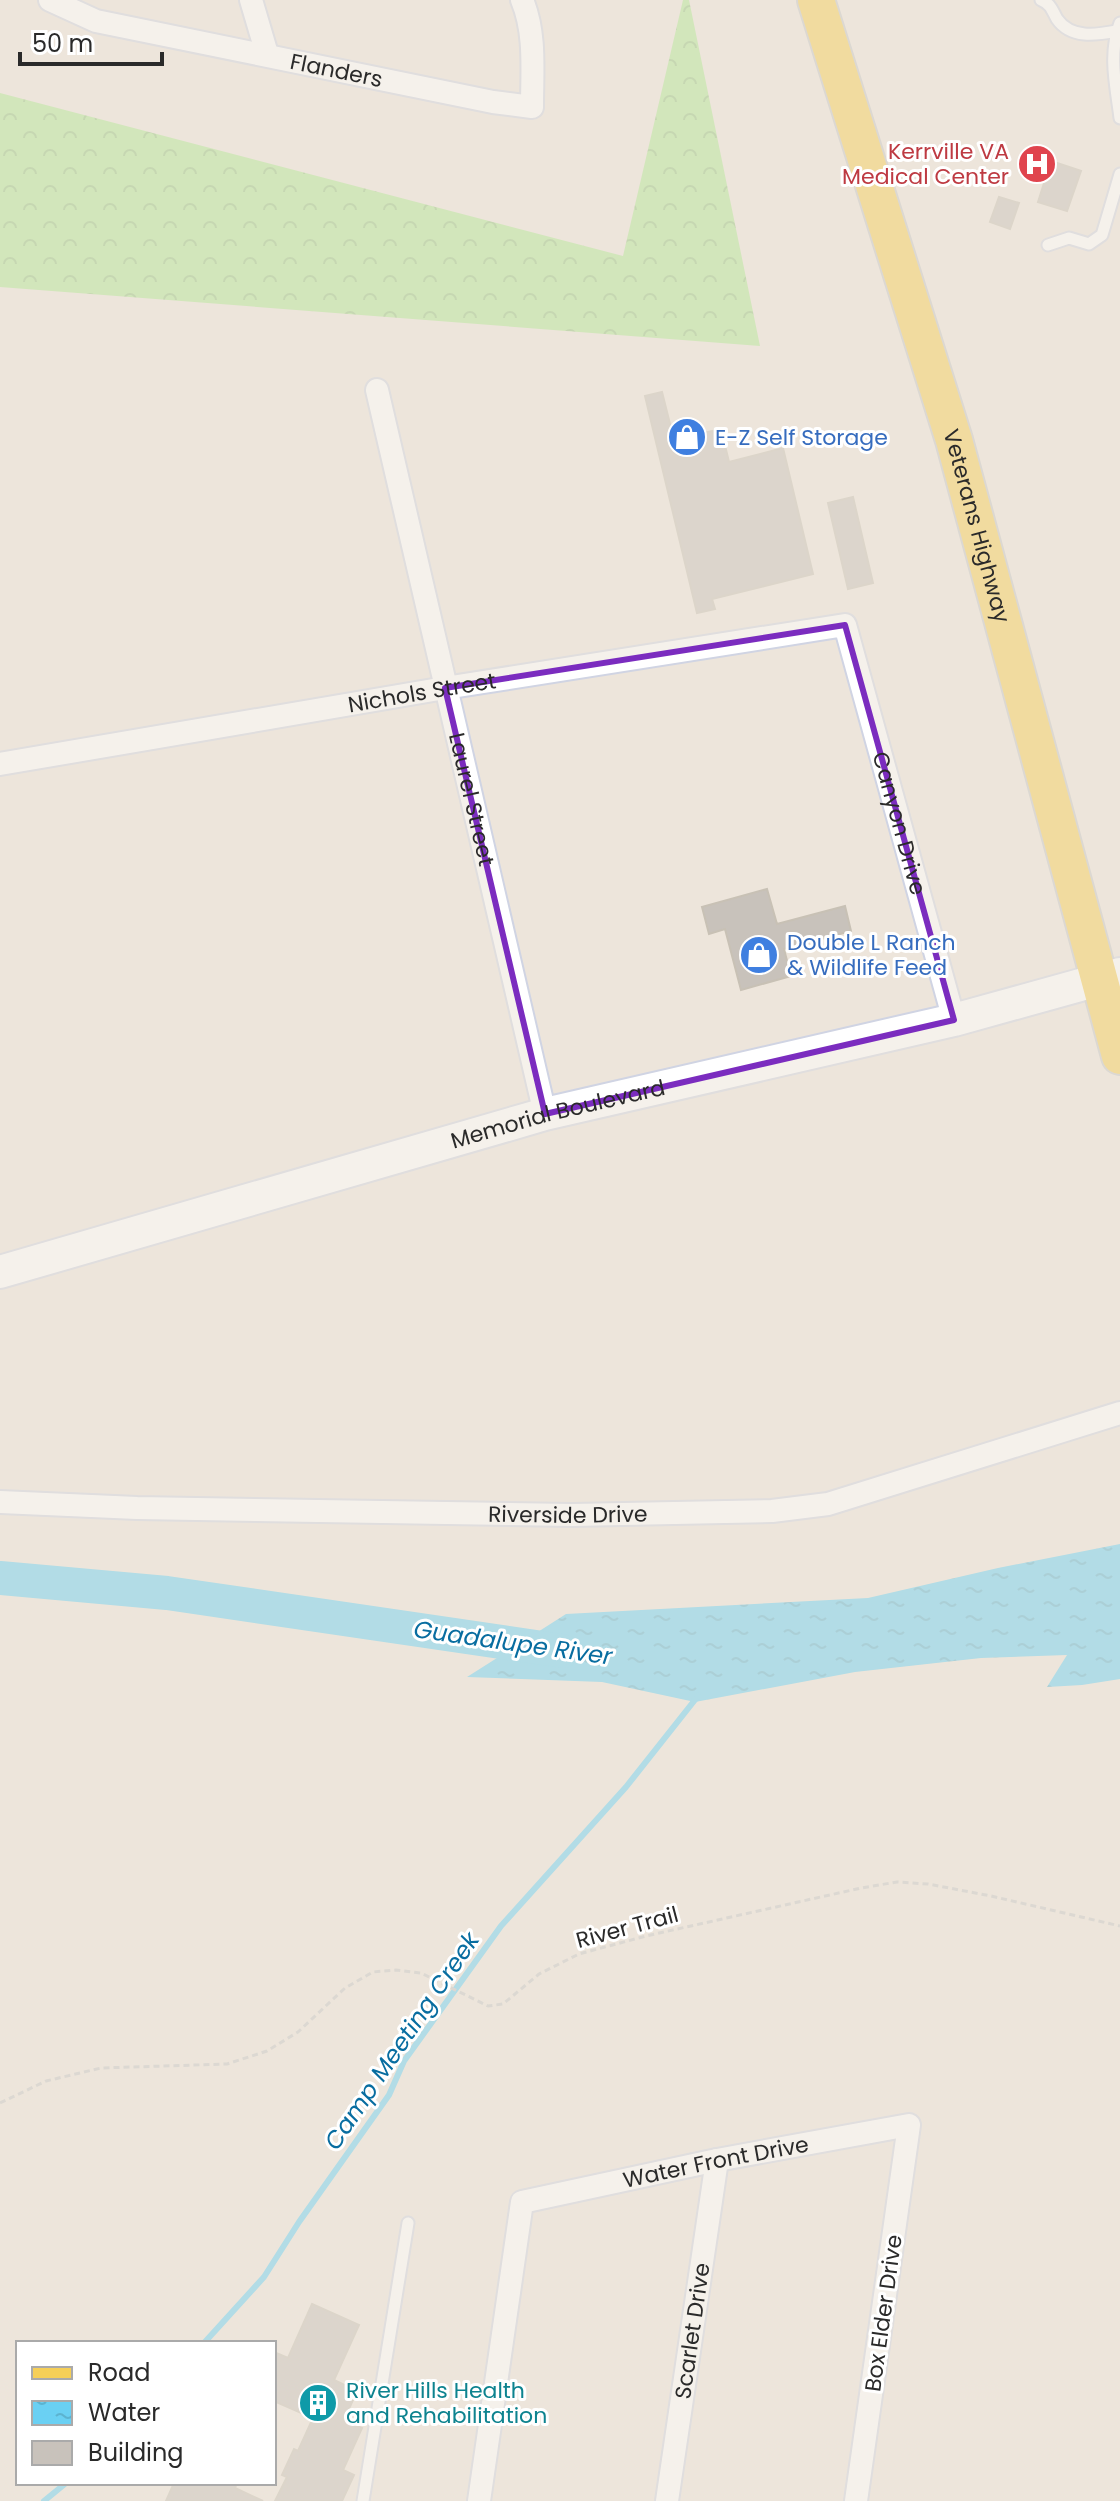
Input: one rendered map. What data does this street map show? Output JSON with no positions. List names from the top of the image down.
{
  "streets": {
    "main road": ["Veterans Highway", "Memorial Boulevard"],
    "street": [
      "Flanders",
      "Nichols Street",
      "Laurel Street",
      "Canyon Drive",
      "Riverside Drive",
      "Water Front Drive",
      "Box Elder Drive",
      "Scarlet Drive"
    ],
    "path": ["River Trail"]
  },
  "crossings": [
    ["Veterans Highway", "Memorial Boulevard"],
    ["Nichols Street", "Laurel Street"],
    ["Nichols Street", "Canyon Drive"],
    ["Laurel Street", "Memorial Boulevard"],
    ["Canyon Drive", "Memorial Boulevard"],
    ["Water Front Drive", "Box Elder Drive"],
    ["Water Front Drive", "Scarlet Drive"]
  ],
  "water": ["Guadalupe River", "Camp Meeting Creek"],
  "places": {
    "hospital": ["Kerrville VA Medical Center"],
    "shop": ["E-Z Self Storage", "Double L Ranch & Wildlife Feed"],
    "building": ["River Hills Health and Rehabilitation"]
  },
  "legend": ["Road", "Water", "Building"],
  "scale_bar": "50 m"
}
